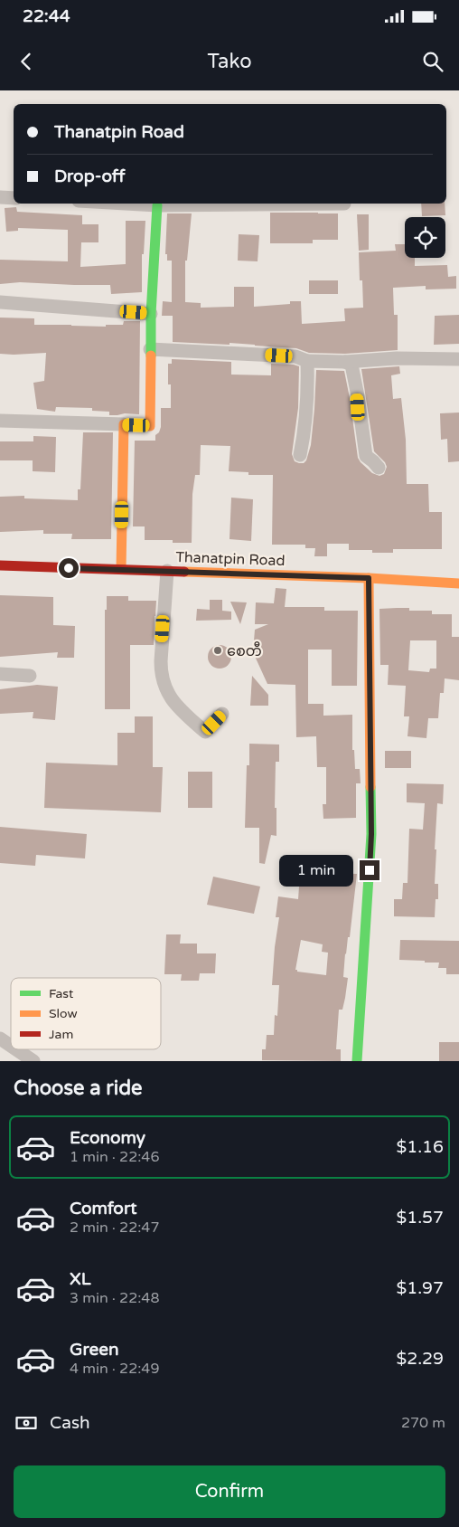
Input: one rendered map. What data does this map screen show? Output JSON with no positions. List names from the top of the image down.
{
  "streets": {
    "street": ["Thanatpin Road"]
  },
  "places": ["စေတီ"],
  "legend": ["Fast", "Slow", "Jam"],
  "page": {
    "status": "22:44",
    "header": "Tako",
    "banner": ["Thanatpin Road", "Drop-off"],
    "bubble": "1 min",
    "heading": "Choose a ride",
    "list": [
      {
        "name": "Economy",
        "note": "1 min · 22:46",
        "value": "$1.16"
      },
      {
        "name": "Comfort",
        "note": "2 min · 22:47",
        "value": "$1.57"
      },
      {
        "name": "XL",
        "note": "3 min · 22:48",
        "value": "$1.97"
      },
      {
        "name": "Green",
        "note": "4 min · 22:49",
        "value": "$2.29"
      }
    ],
    "pay": ["Cash", "270 m"],
    "buttons": "Confirm"
  }
}
